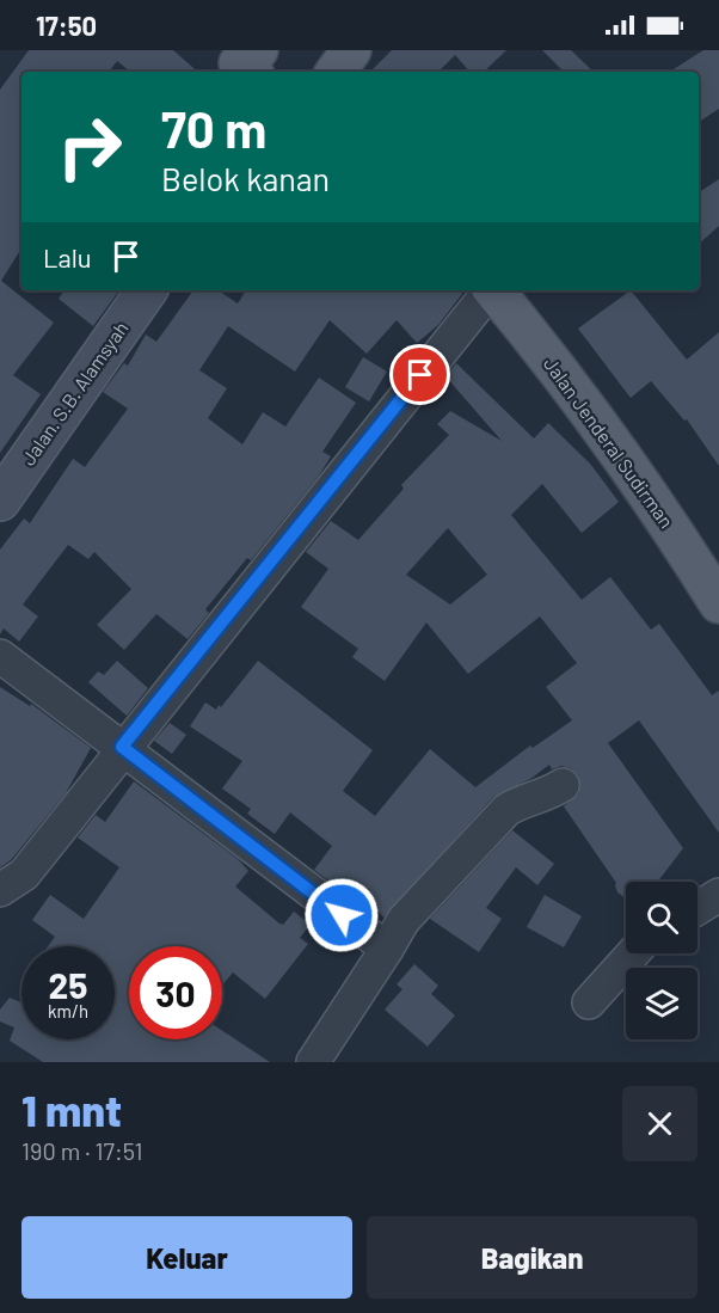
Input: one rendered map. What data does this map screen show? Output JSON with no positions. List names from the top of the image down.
{
  "streets": {
    "main road": ["Jalan Jenderal Sudirman"],
    "street": ["Jalan. S.B. Alamsyah"]
  },
  "page": {
    "status": "17:50",
    "turn": ["70 m", "Belok kanan"],
    "then": "Lalu",
    "speed": "25 km/h",
    "limit": "30",
    "heading": ["1 mnt", "190 m · 17:51"],
    "buttons": ["Keluar", "Bagikan"]
  }
}
